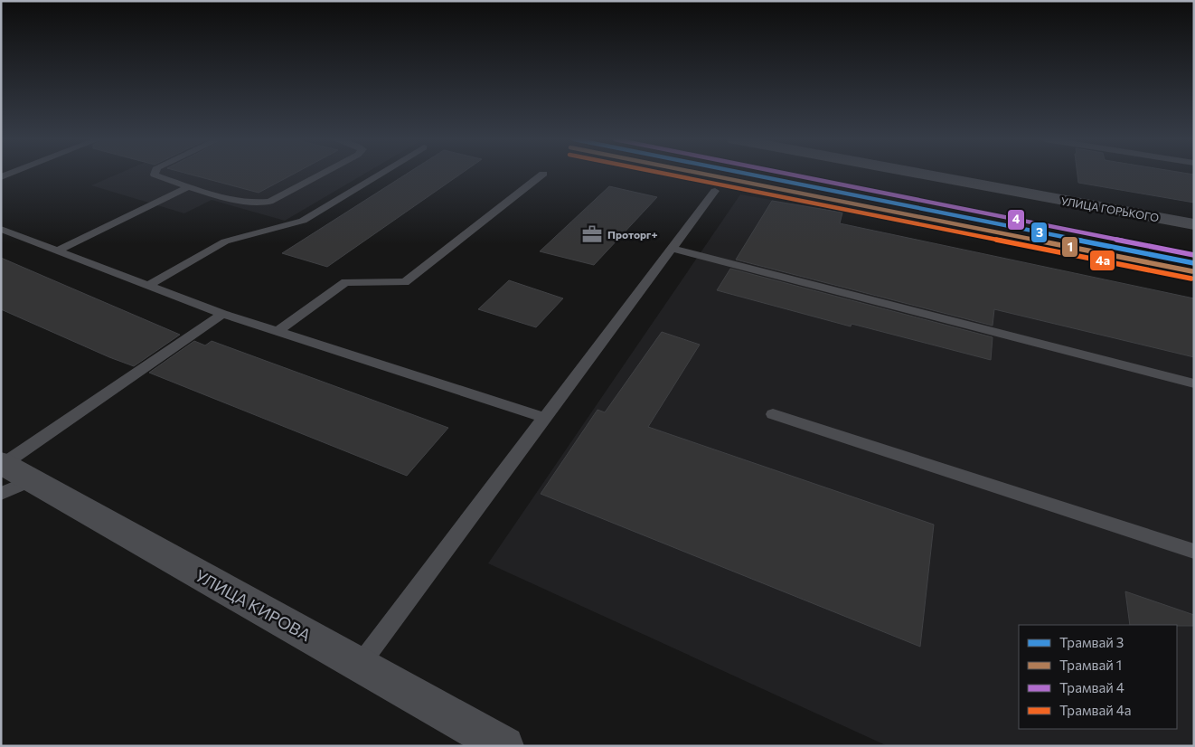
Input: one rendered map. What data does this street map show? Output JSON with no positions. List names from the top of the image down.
{
  "streets": {
    "street": ["УЛИЦА ГОРЬКОГО", "УЛИЦА КИРОВА"]
  },
  "places": {
    "office": ["Проторг+"]
  },
  "lines": [
    "tram line 3",
    "tram line 1",
    "tram line 4",
    "tram line 4а"
  ],
  "legend": [
    "Трамвай 3",
    "Трамвай 1",
    "Трамвай 4",
    "Трамвай 4а"
  ]
}
